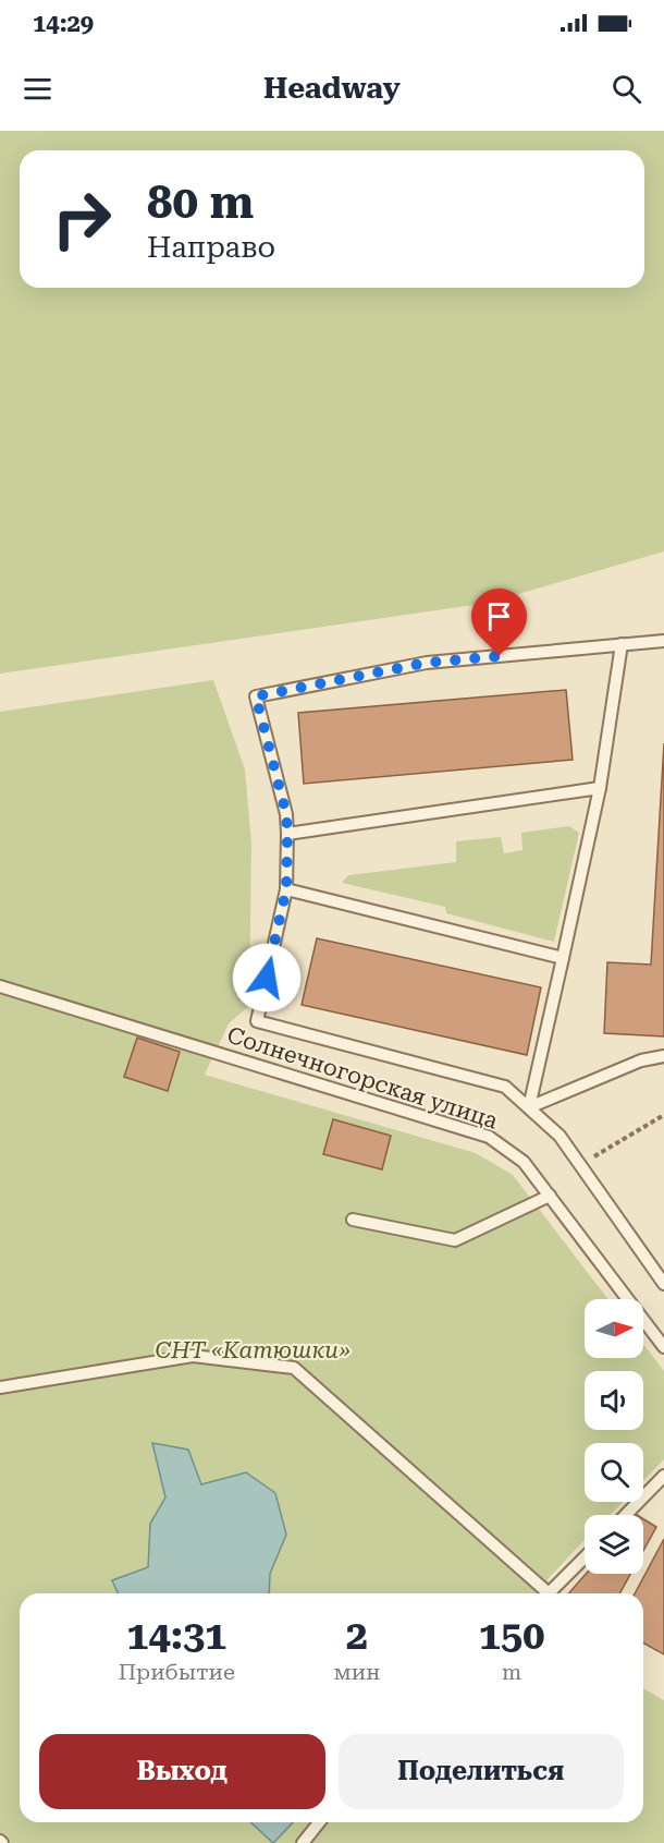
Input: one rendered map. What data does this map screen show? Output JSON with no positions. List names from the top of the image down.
{
  "streets": {
    "lane": ["Солнечногорская улица"]
  },
  "parks": ["СНТ «Катюшки»"],
  "north": "right",
  "page": {
    "status": "14:29",
    "header": "Headway",
    "turn": ["80 m", "Направо"],
    "eta": [
      "14:31",
      "Прибытие",
      "2",
      "мин",
      "150",
      "m"
    ],
    "buttons": ["Выход", "Поделиться"]
  }
}
